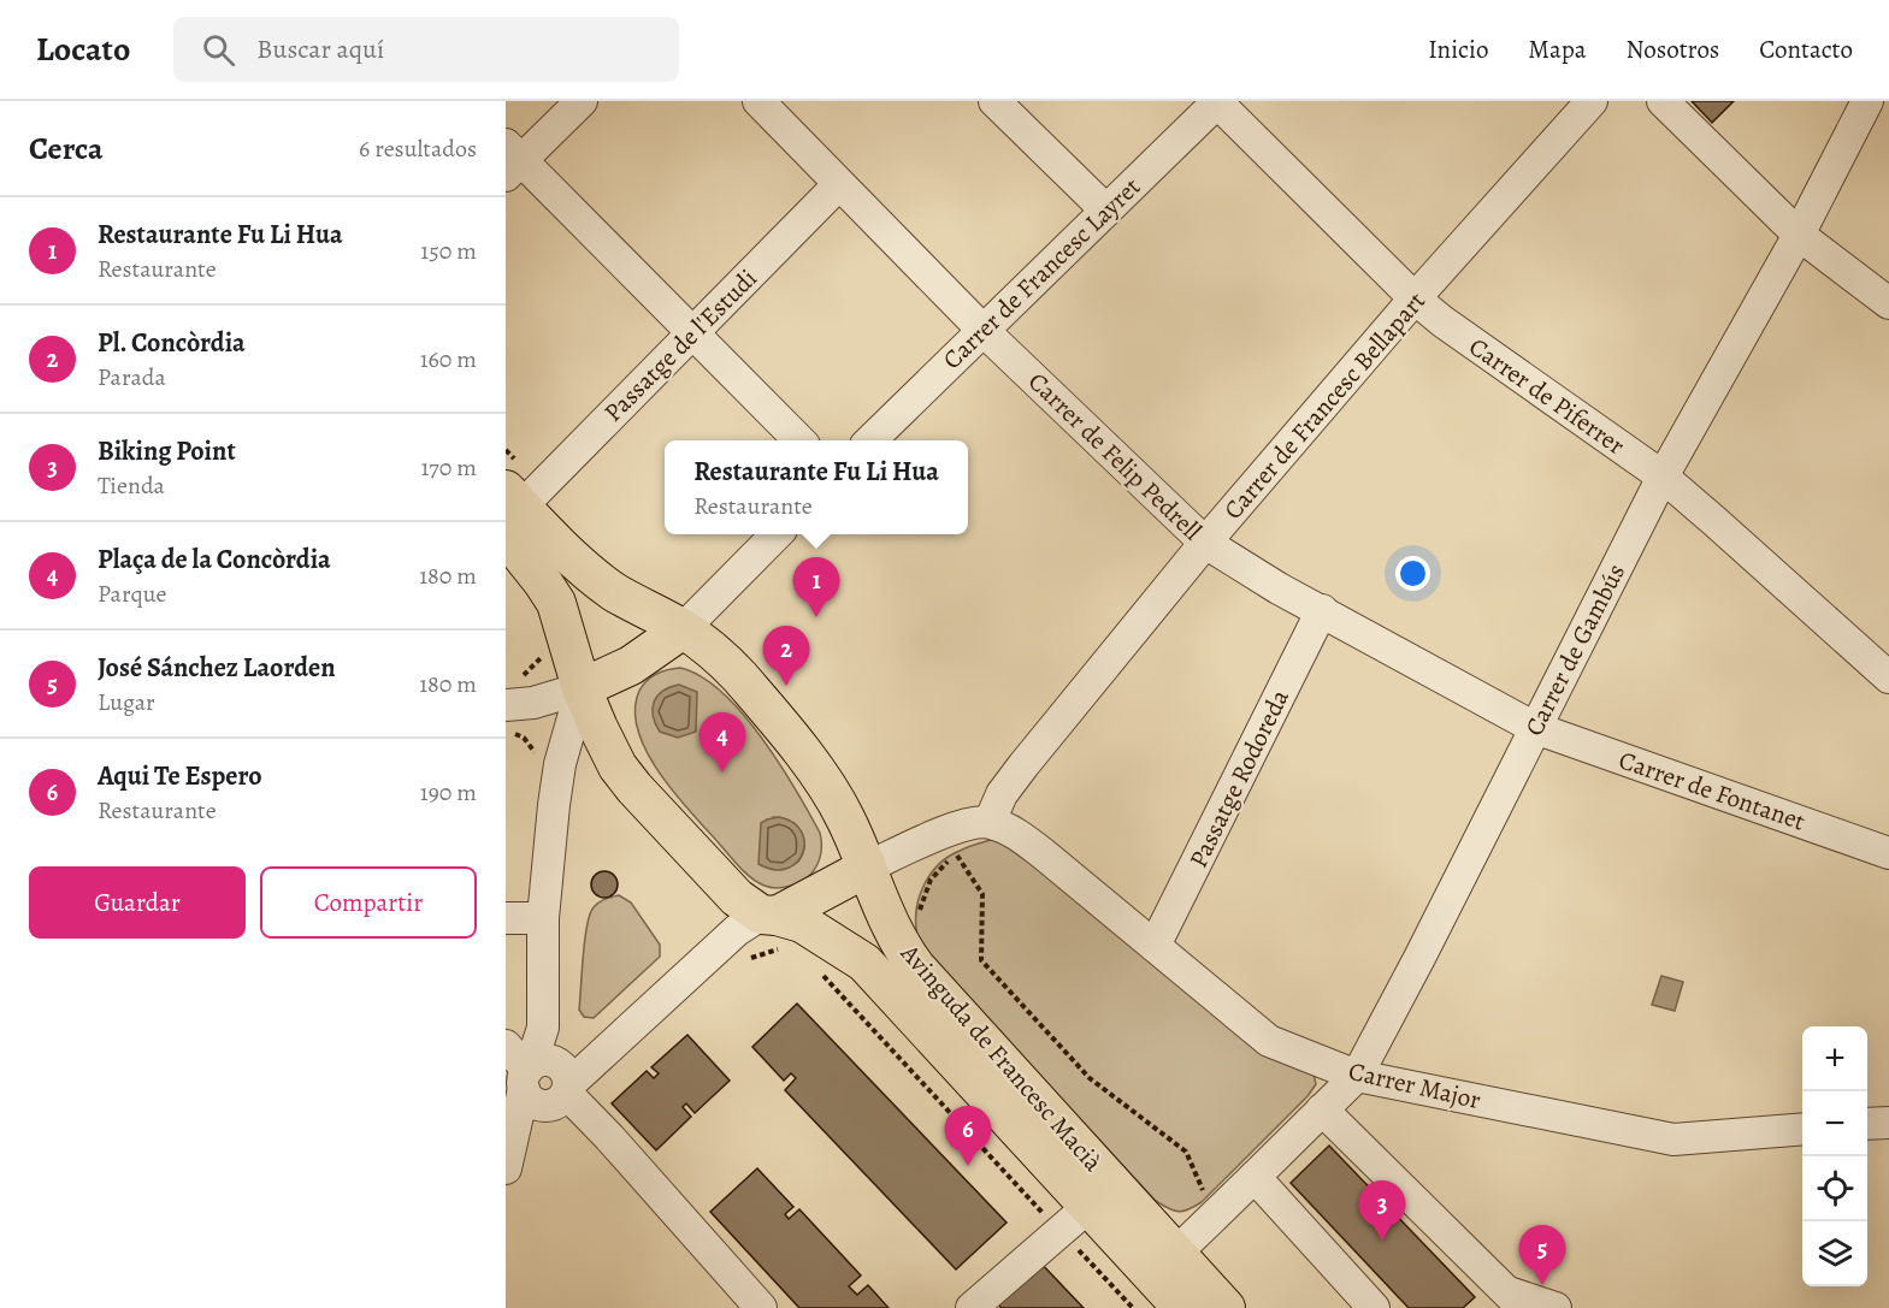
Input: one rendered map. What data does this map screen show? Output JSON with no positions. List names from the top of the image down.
{
  "streets": {
    "main road": ["Avinguda de Francesc Macià"],
    "street": [
      "Carrer de Francesc Layret",
      "Passatge de l'Estudi",
      "Carrer de Piferrer",
      "Carrer de Francesc Bellapart",
      "Carrer de Felip Pedrell",
      "Carrer de Gambús",
      "Passatge Rodoreda",
      "Carrer de Fontanet",
      "Carrer Major"
    ]
  },
  "crossings": [
    ["Carrer de Francesc Layret", "Carrer de Piferrer"],
    ["Carrer de Francesc Layret", "Carrer de Felip Pedrell"],
    ["Passatge de l'Estudi", "Carrer de Felip Pedrell"],
    ["Passatge de l'Estudi", "Avinguda de Francesc Macià"],
    ["Carrer de Piferrer", "Carrer de Francesc Bellapart"],
    ["Carrer de Piferrer", "Carrer de Gambús"],
    ["Carrer de Francesc Bellapart", "Carrer de Felip Pedrell"],
    ["Carrer de Francesc Bellapart", "Carrer Major"],
    ["Carrer de Felip Pedrell", "Carrer de Gambús"],
    ["Carrer de Felip Pedrell", "Passatge Rodoreda"],
    ["Carrer de Felip Pedrell", "Carrer de Fontanet"],
    ["Carrer de Gambús", "Carrer de Fontanet"],
    ["Carrer de Gambús", "Carrer Major"],
    ["Passatge Rodoreda", "Carrer Major"]
  ],
  "page": {
    "header": "Locato",
    "search": "Buscar aquí",
    "nav": [
      "Inicio",
      "Mapa",
      "Nosotros",
      "Contacto"
    ],
    "heading": ["Cerca", "6 resultados"],
    "list": [
      {
        "mark": "1",
        "name": "Restaurante Fu Li Hua",
        "note": "Restaurante",
        "value": "150 m"
      },
      {
        "mark": "2",
        "name": "Pl. Concòrdia",
        "note": "Parada",
        "value": "160 m"
      },
      {
        "mark": "3",
        "name": "Biking Point",
        "note": "Tienda",
        "value": "170 m"
      },
      {
        "mark": "4",
        "name": "Plaça de la Concòrdia",
        "note": "Parque",
        "value": "180 m"
      },
      {
        "mark": "5",
        "name": "José Sánchez Laorden",
        "note": "Lugar",
        "value": "180 m"
      },
      {
        "mark": "6",
        "name": "Aqui Te Espero",
        "note": "Restaurante",
        "value": "190 m"
      }
    ],
    "popup": ["Restaurante Fu Li Hua", "Restaurante"],
    "pins": [
      "1",
      "2",
      "4",
      "6",
      "3",
      "5"
    ],
    "buttons": ["Guardar", "Compartir"],
    "map_buttons": ["+", "−"]
  }
}
